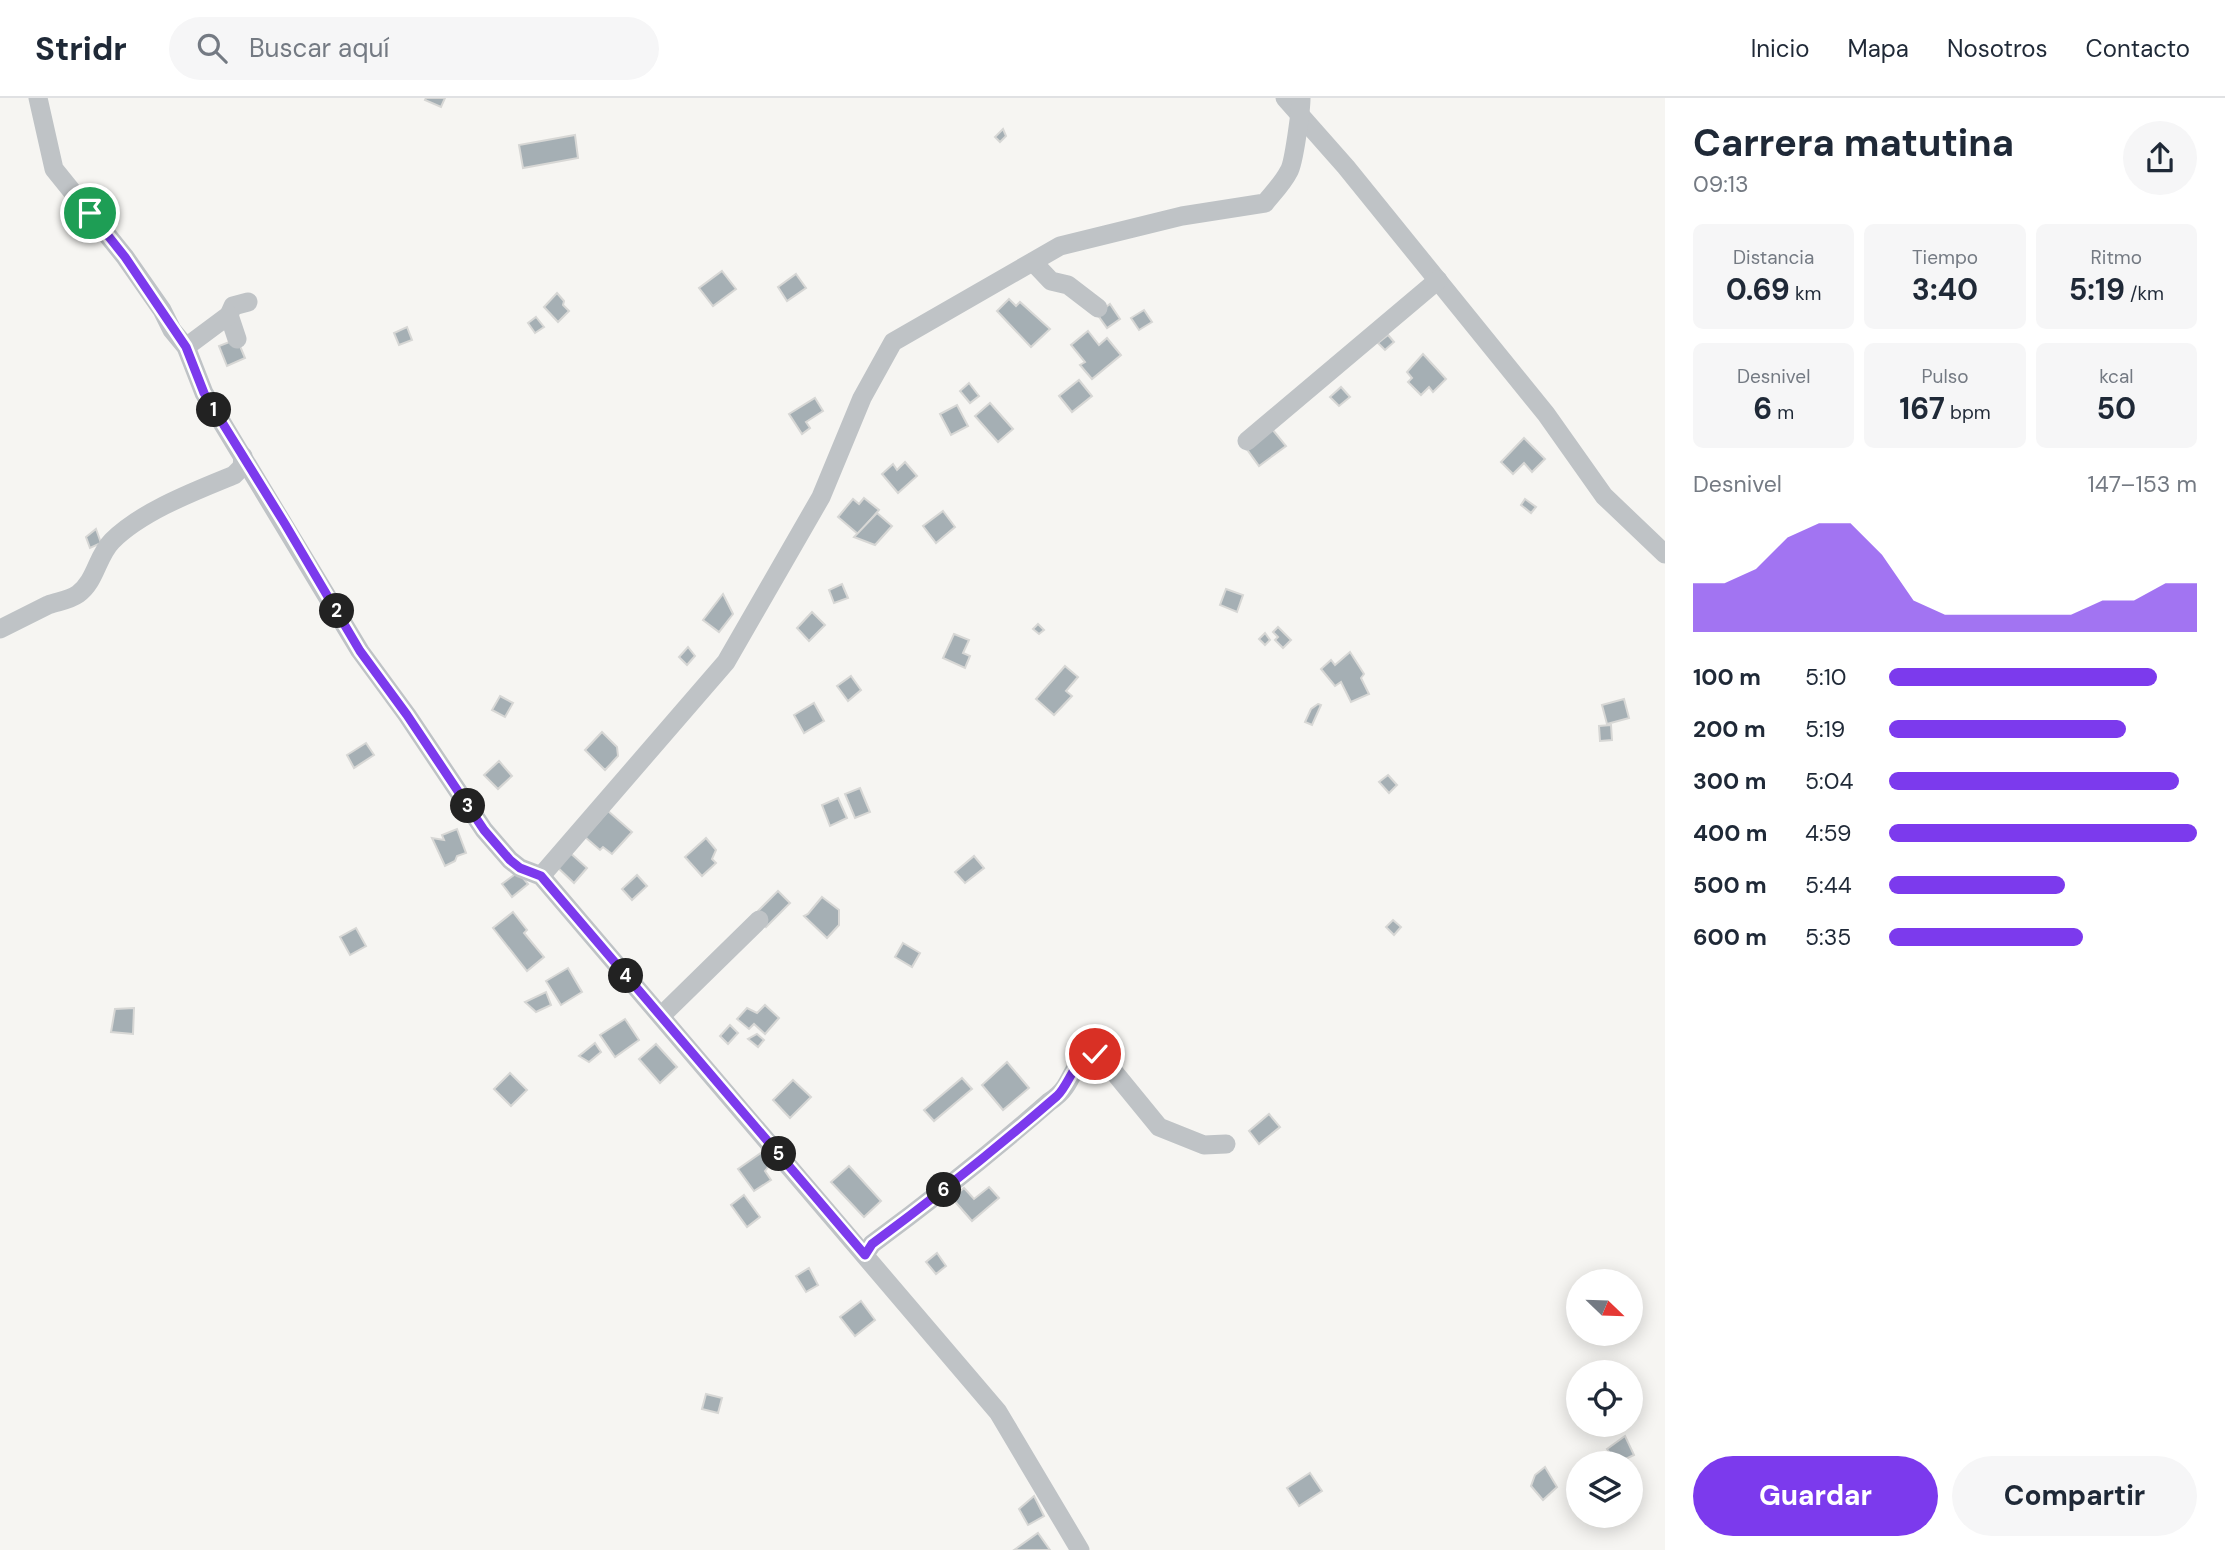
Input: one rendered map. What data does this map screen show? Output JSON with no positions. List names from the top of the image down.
{
  "north": "bottom right",
  "page": {
    "header": "Stridr",
    "search": "Buscar aquí",
    "nav": [
      "Inicio",
      "Mapa",
      "Nosotros",
      "Contacto"
    ],
    "heading": ["Carrera matutina", "09:13"],
    "stats": [
      ["Distancia", "0.69 km"],
      ["Tiempo", "3:40"],
      ["Ritmo", "5:19 /km"],
      ["Desnivel", "6 m"],
      ["Pulso", "167 bpm"],
      ["kcal", "50"]
    ],
    "pins": [
      "1",
      "2",
      "3",
      "4",
      "5",
      "6"
    ],
    "chart": ["Desnivel", "147–153 m"],
    "list": [
      {
        "name": "100 m",
        "note": "5:10"
      },
      {
        "name": "200 m",
        "note": "5:19"
      },
      {
        "name": "300 m",
        "note": "5:04"
      },
      {
        "name": "400 m",
        "note": "4:59"
      },
      {
        "name": "500 m",
        "note": "5:44"
      },
      {
        "name": "600 m",
        "note": "5:35"
      }
    ],
    "buttons": ["Guardar", "Compartir"]
  }
}
